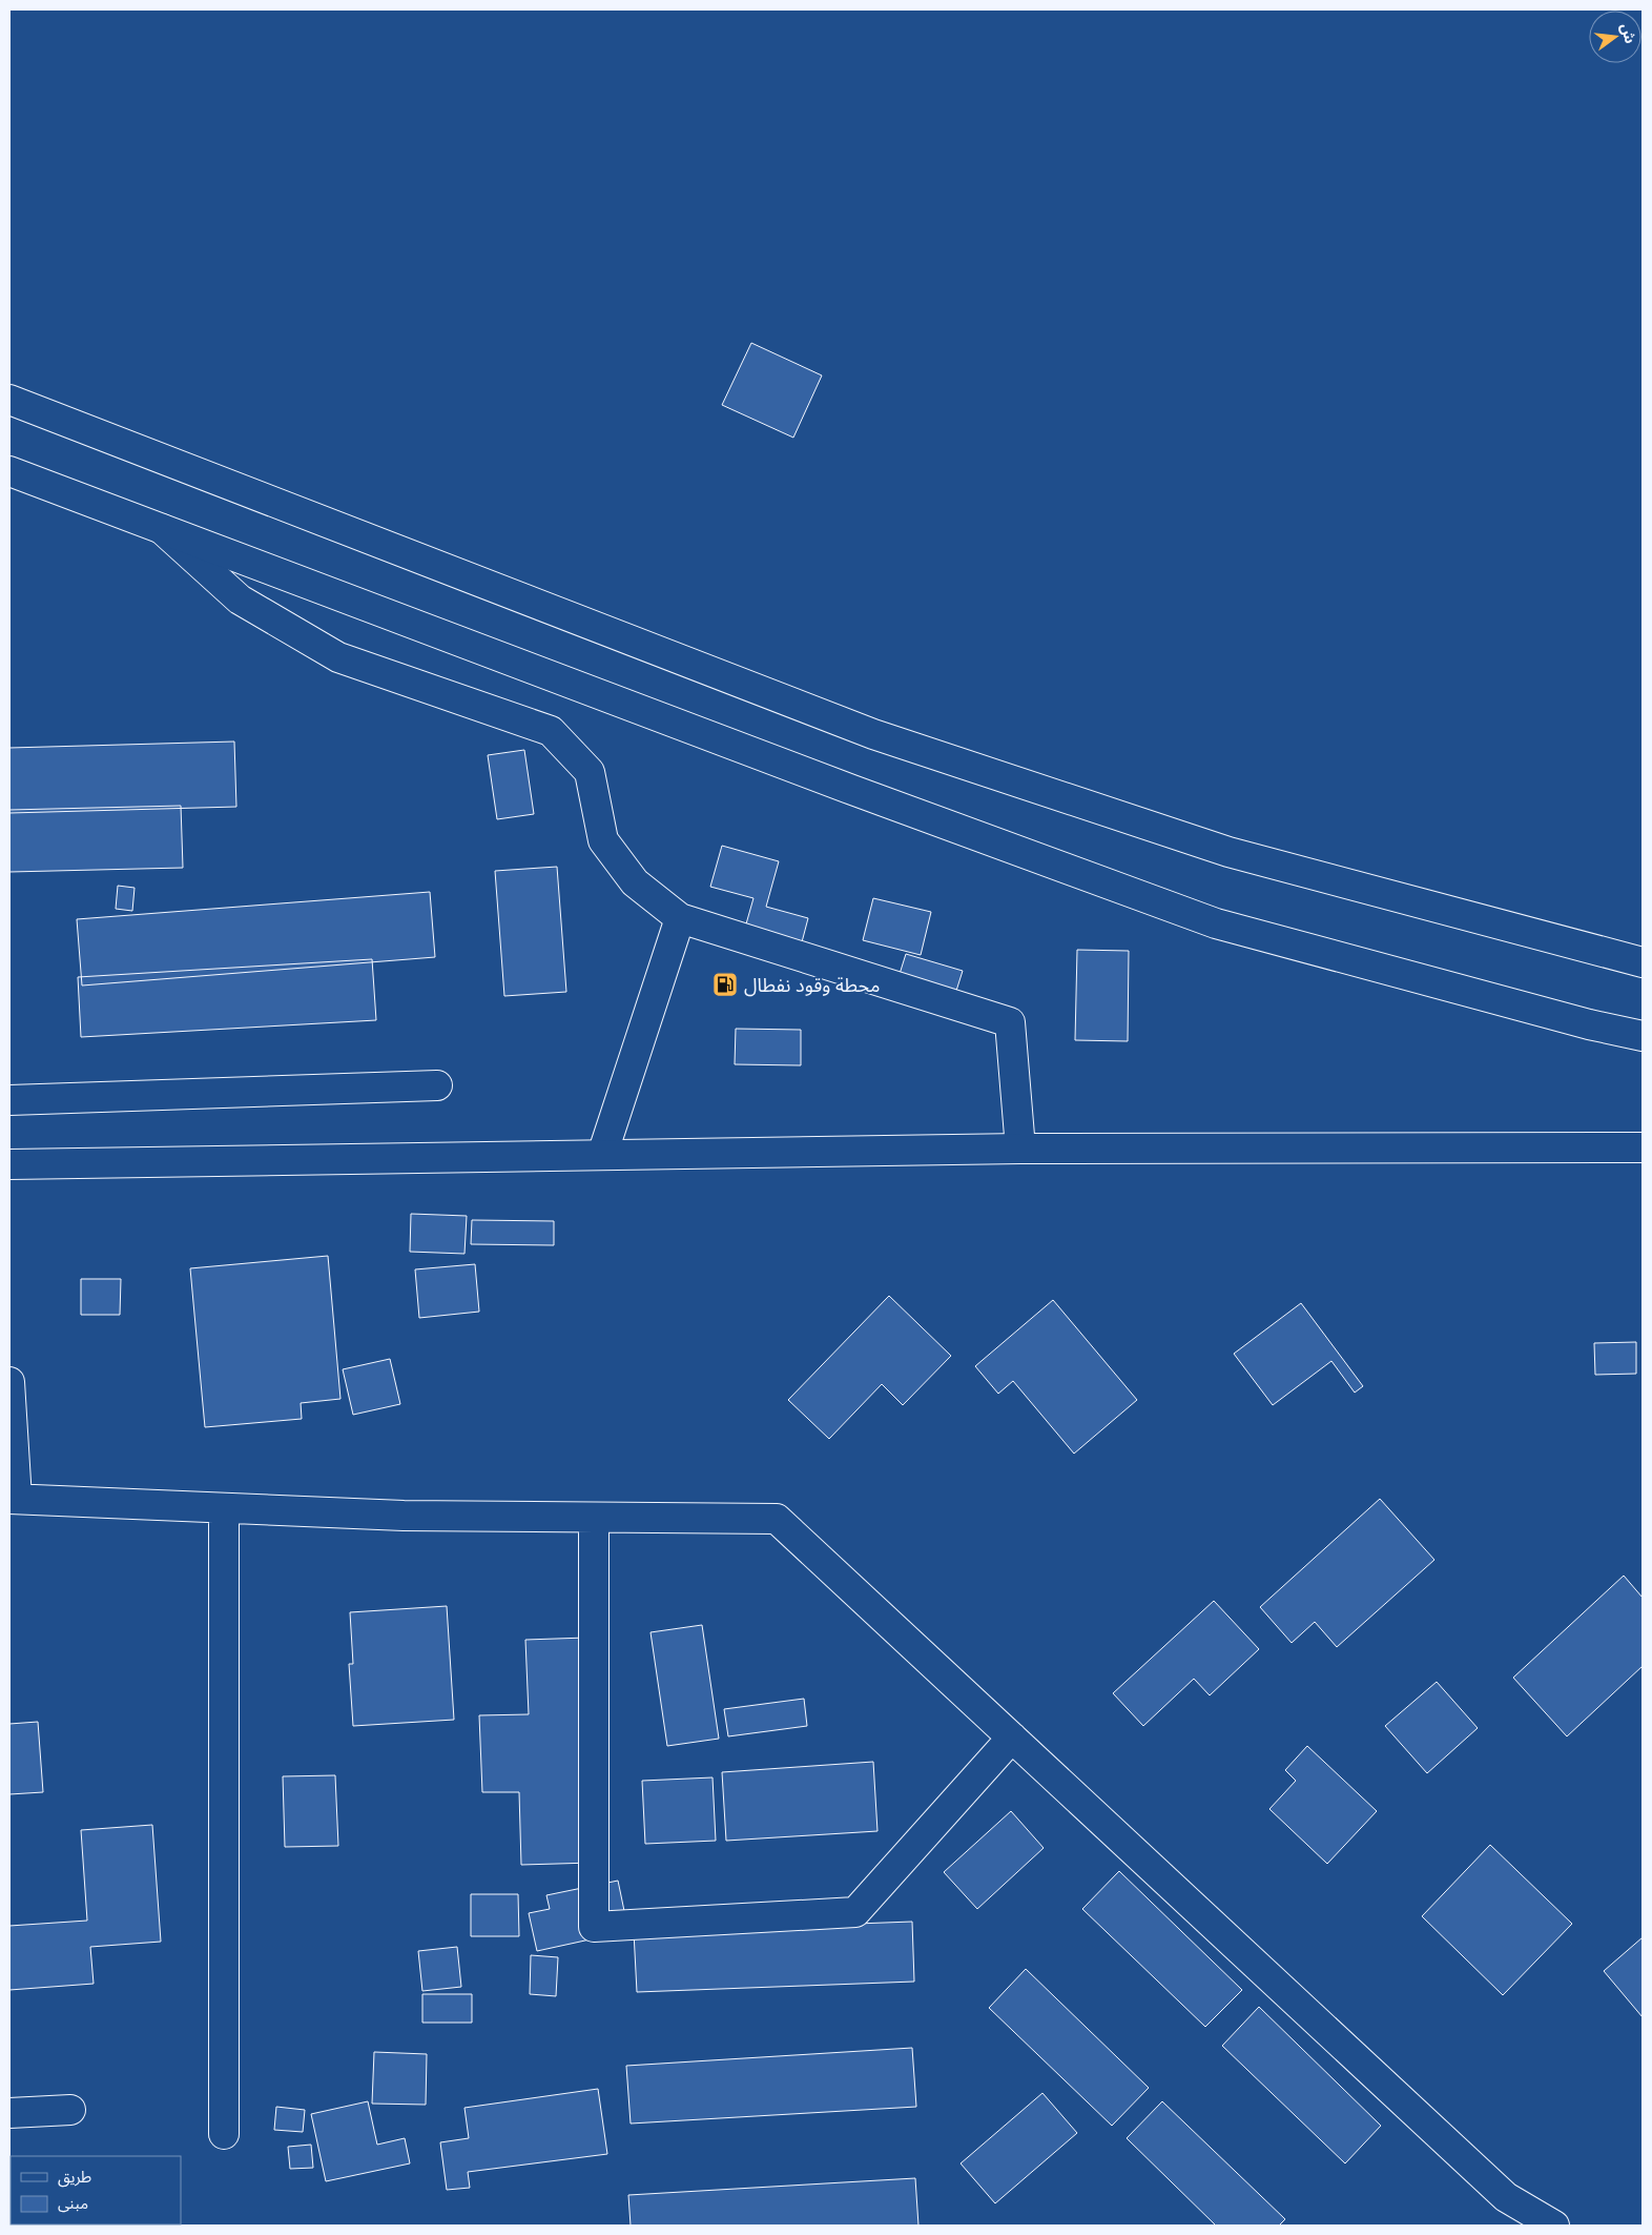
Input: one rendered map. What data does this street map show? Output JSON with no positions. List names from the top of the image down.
{
  "places": {
    "fuel station": ["محطة وقود نفطال"]
  },
  "legend": ["طريق", "مبنى"],
  "north": "right"
}
